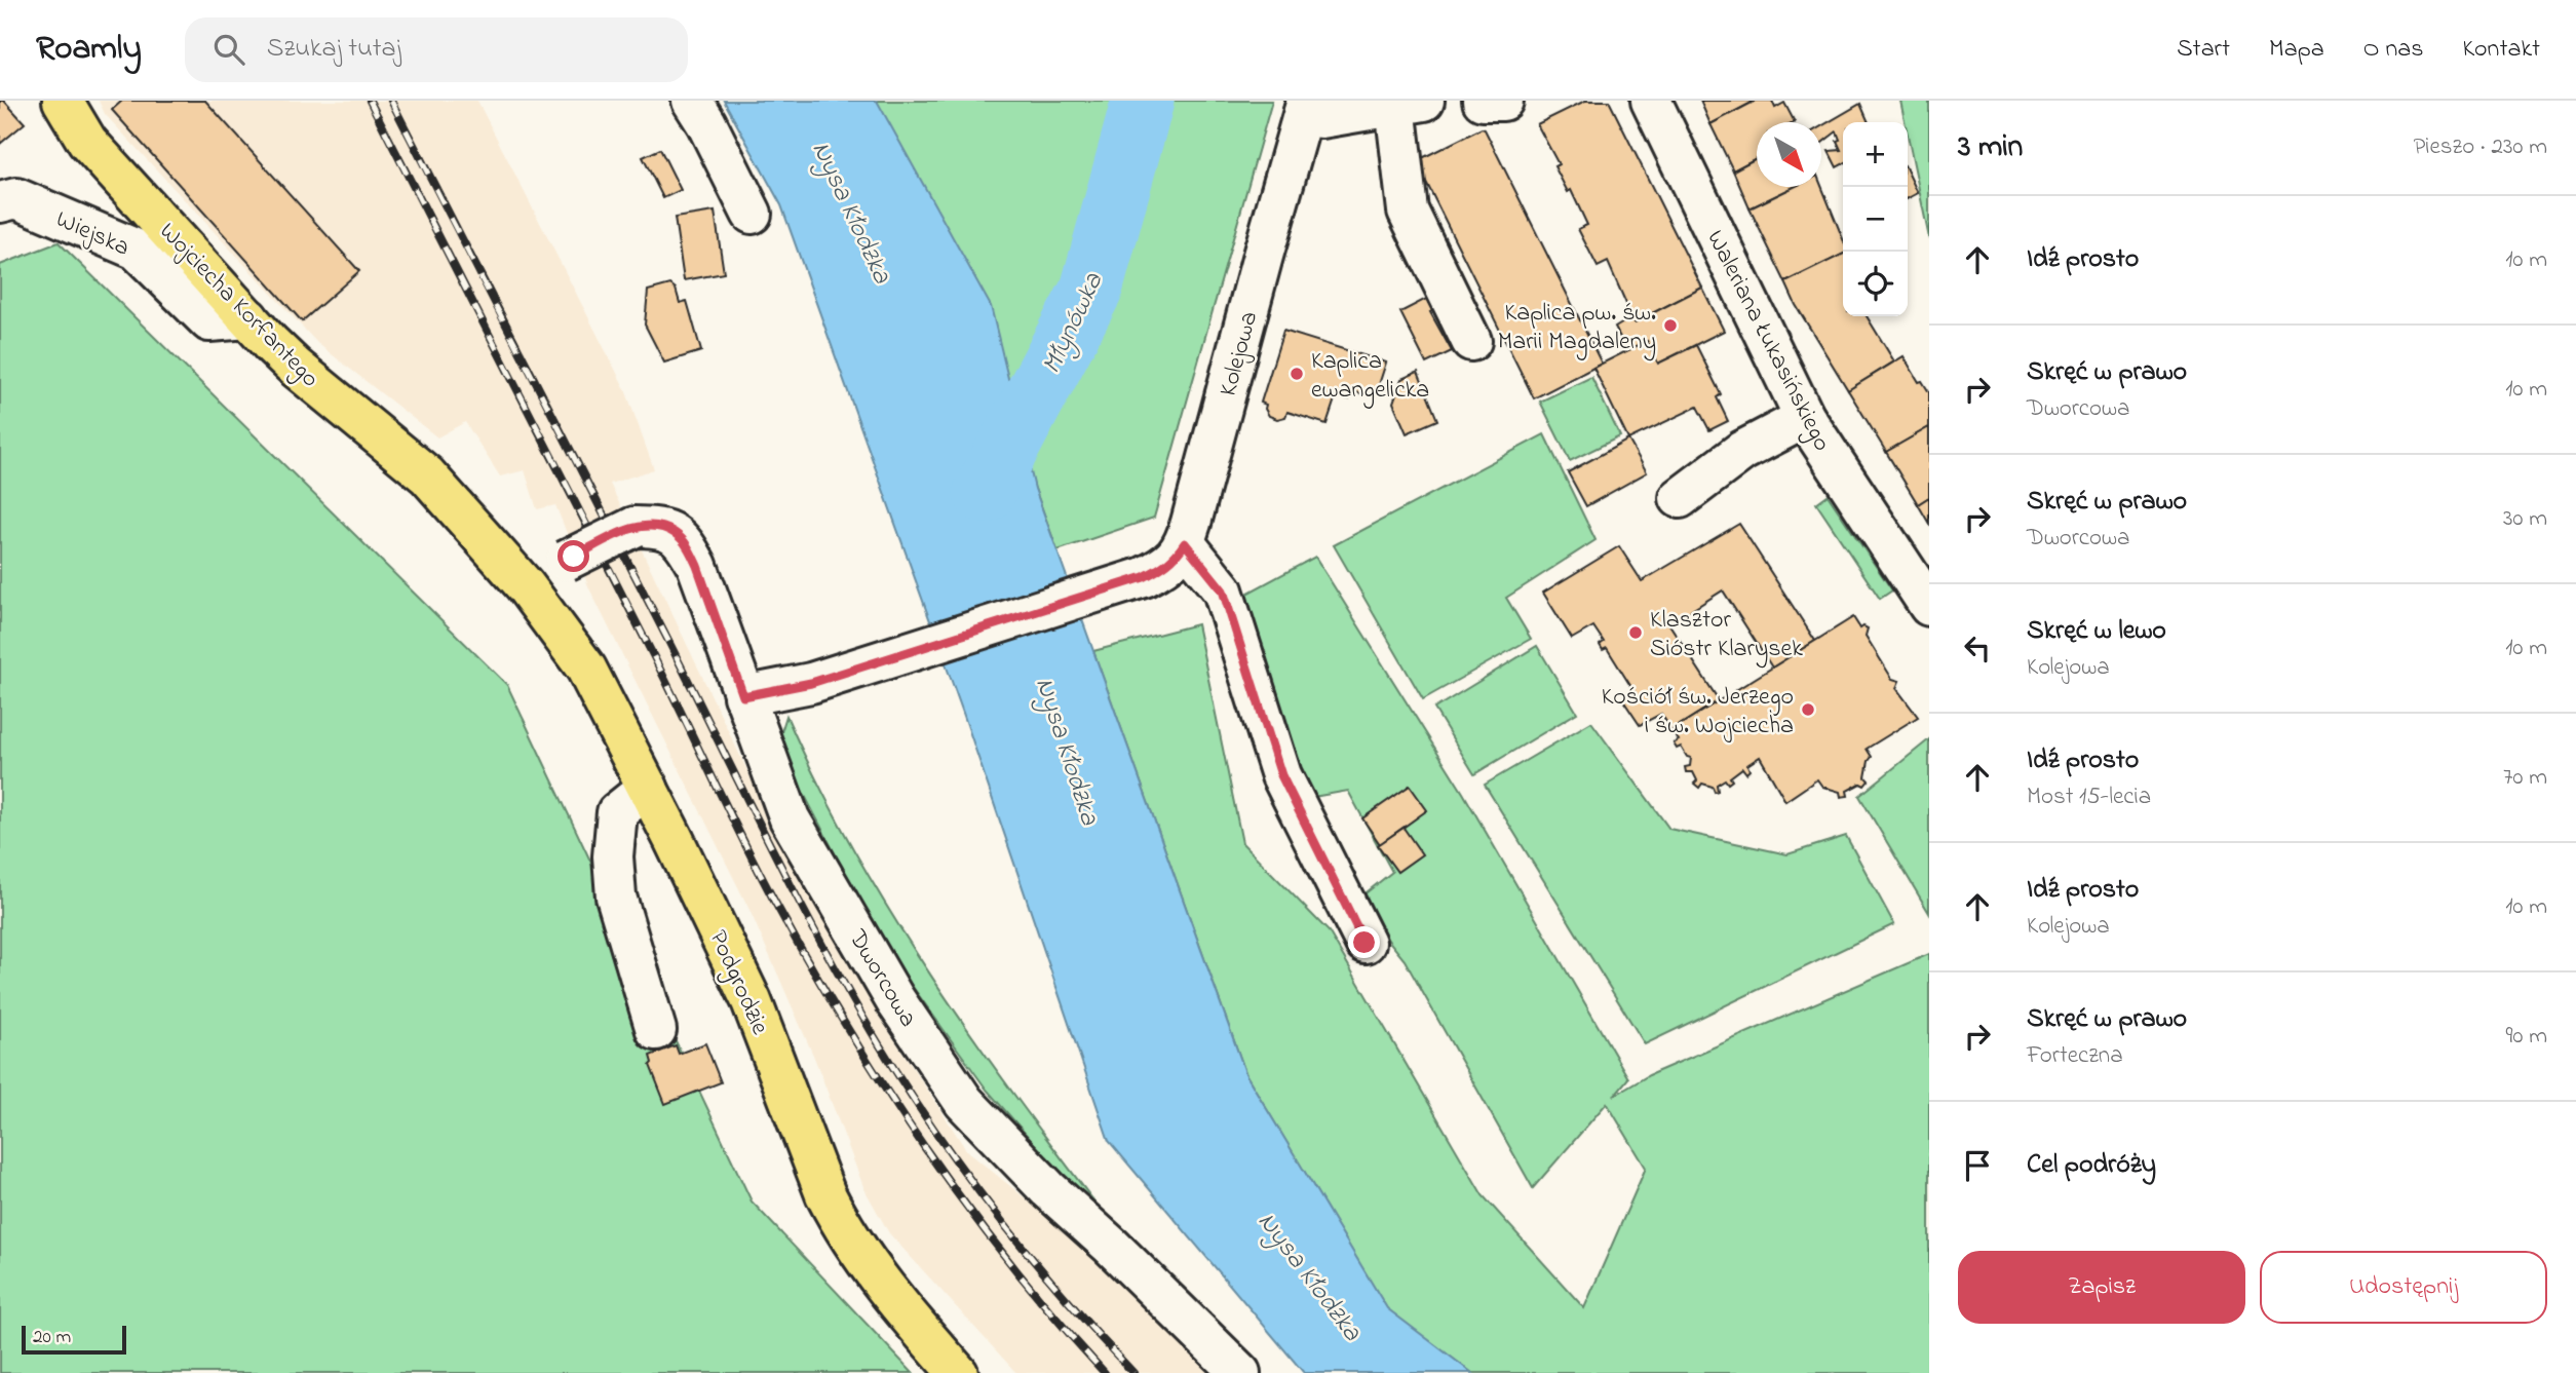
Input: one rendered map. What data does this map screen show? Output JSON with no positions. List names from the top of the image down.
{
  "streets": {
    "main road": ["Wojciecha Korfantego", "Podgrodzie"],
    "street": [
      "Wiejska",
      "Waleriana Łukasińskiego",
      "Kolejowa",
      "Dworcowa"
    ]
  },
  "crossings": [
    ["Wiejska", "Wojciecha Korfantego"],
    ["Wojciecha Korfantego", "Dworcowa"],
    ["Wojciecha Korfantego", "Podgrodzie"],
    ["Kolejowa", "Dworcowa"],
    ["Dworcowa", "Podgrodzie"]
  ],
  "water": ["Nysa Kłodzka", "Młynówka"],
  "places": [
    "Kaplica pw. św. Marii Magdaleny",
    "Kaplica ewangelicka",
    "Klasztor Sióstr Klarysek",
    "Kościół św. Jerzego i św. Wojciecha"
  ],
  "scale_bar": "20 m",
  "north": "bottom right",
  "page": {
    "header": "Roamly",
    "search": "Szukaj tutaj",
    "nav": [
      "Start",
      "Mapa",
      "O nas",
      "Kontakt"
    ],
    "heading": ["3 min", "Pieszo · 230 m"],
    "map_buttons": ["+", "−"],
    "list": [
      ["Idź prosto", "10 m"],
      ["Skręć w prawo", "Dworcowa", "10 m"],
      ["Skręć w prawo", "Dworcowa", "30 m"],
      ["Skręć w lewo", "Kolejowa", "10 m"],
      ["Idź prosto", "Most 15-lecia", "70 m"],
      ["Idź prosto", "Kolejowa", "10 m"],
      ["Skręć w prawo", "Forteczna", "90 m"],
      "Cel podróży"
    ],
    "buttons": ["Zapisz", "Udostępnij"],
    "scale": "20 m"
  }
}
